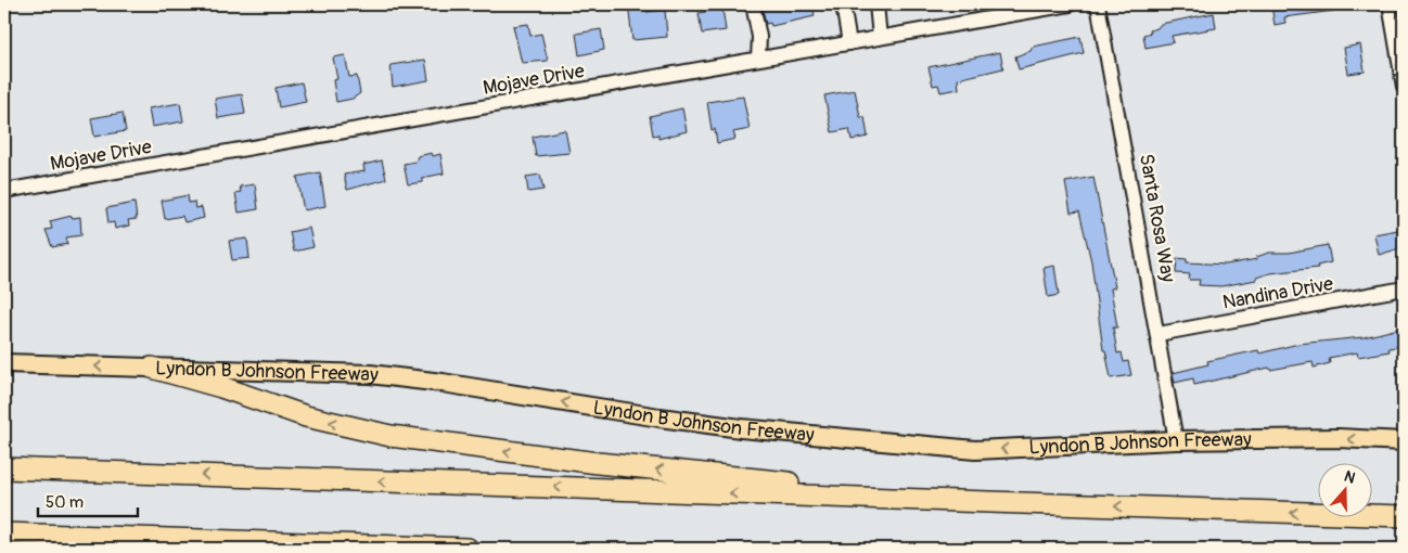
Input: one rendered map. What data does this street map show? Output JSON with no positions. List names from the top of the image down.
{
  "streets": {
    "main road": ["Lyndon B Johnson Freeway"],
    "street": ["Mojave Drive", "Santa Rosa Way", "Nandina Drive"]
  },
  "crossings": [
    ["Santa Rosa Way", "Nandina Drive"],
    ["Santa Rosa Way", "Lyndon B Johnson Freeway"]
  ],
  "one_way": ["Lyndon B Johnson Freeway"],
  "scale_bar": "50 m",
  "north": "top"
}
